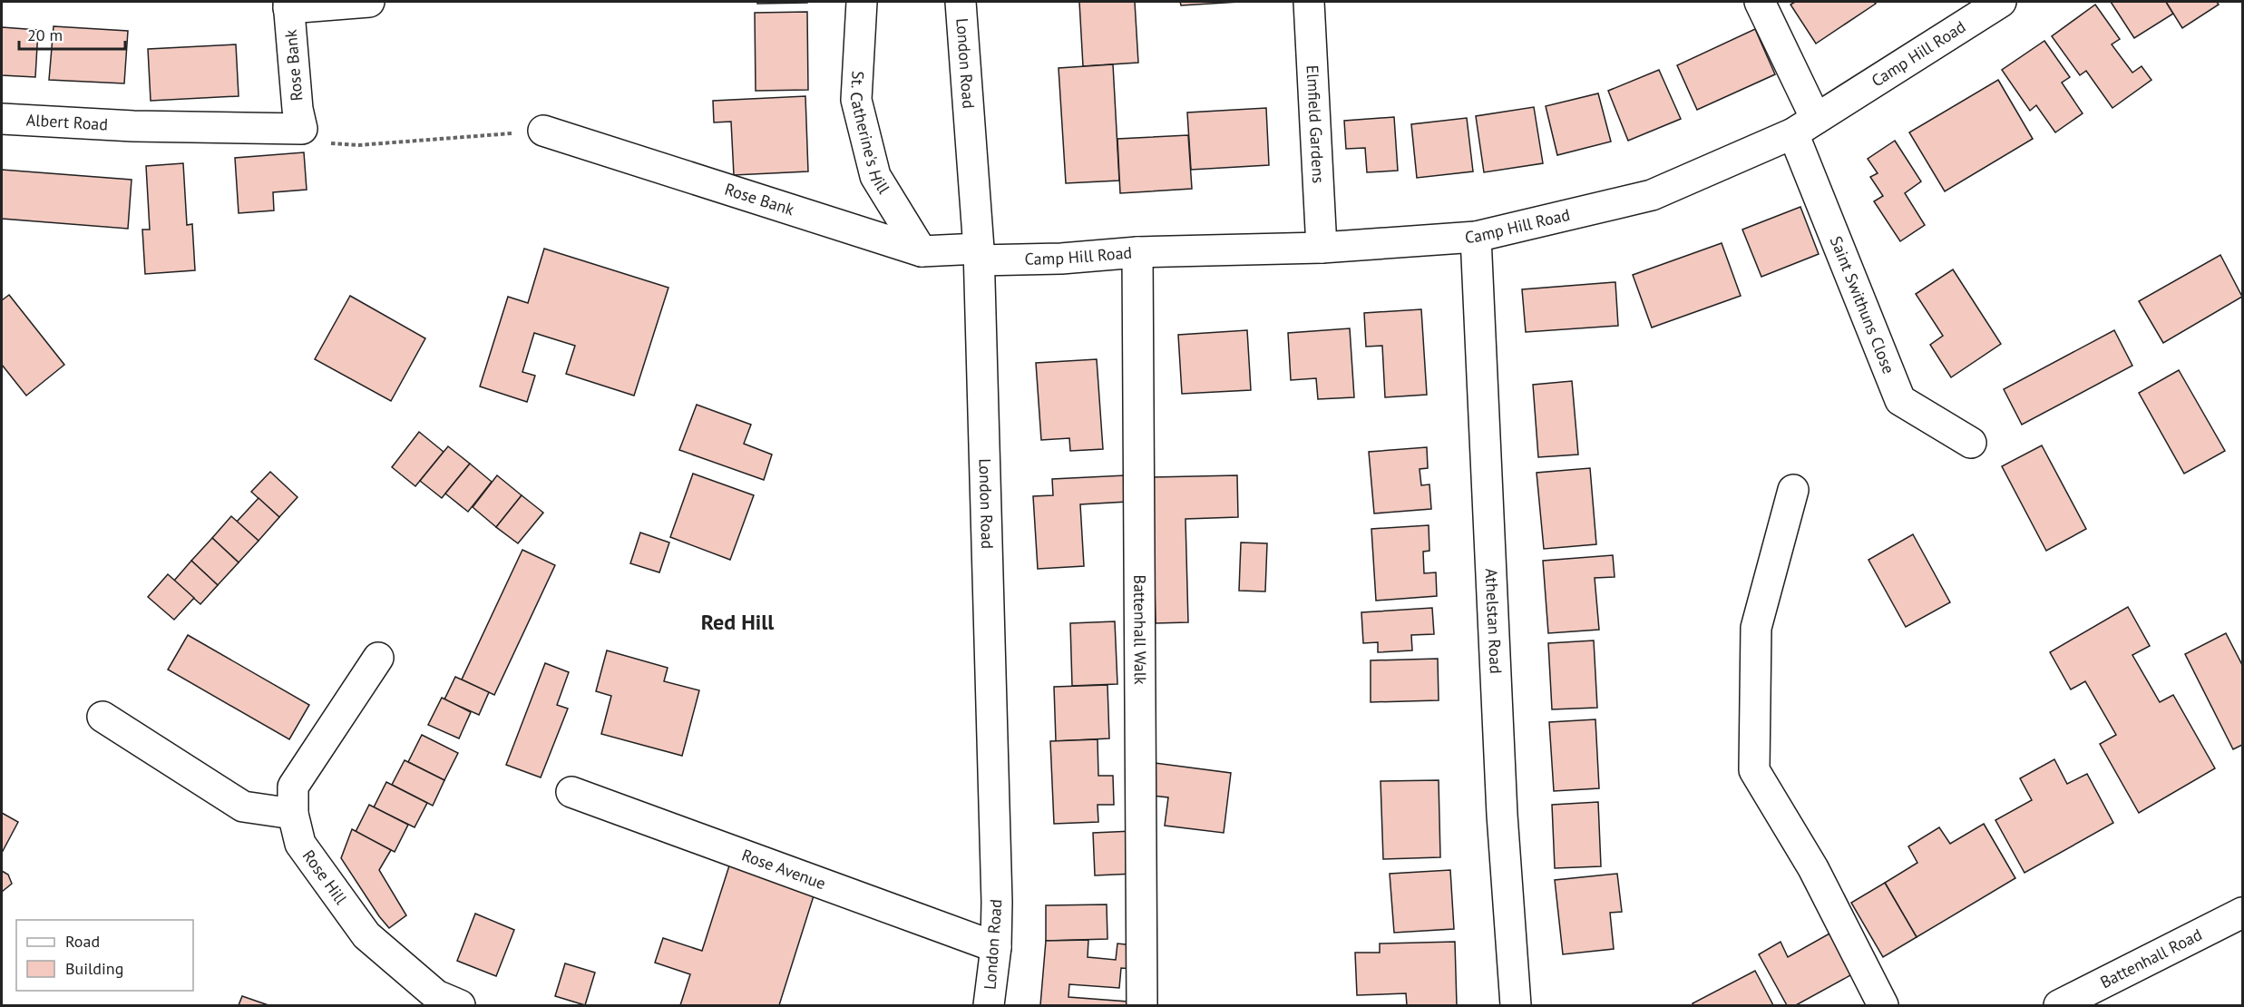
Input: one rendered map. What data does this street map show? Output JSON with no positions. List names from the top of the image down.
{
  "streets": {
    "street": [
      "Camp Hill Road",
      "London Road",
      "Rose Bank",
      "Albert Road",
      "Elmfield Gardens",
      "St. Catherine's Hill",
      "Saint Swithuns Close",
      "Athelstan Road",
      "Battenhall Walk",
      "Rose Avenue",
      "Rose Hill",
      "Battenhall Road"
    ]
  },
  "crossings": [
    ["Camp Hill Road", "London Road"],
    ["Camp Hill Road", "Rose Bank"],
    ["Camp Hill Road", "Elmfield Gardens"],
    ["Camp Hill Road", "Saint Swithuns Close"],
    ["Camp Hill Road", "Athelstan Road"],
    ["Camp Hill Road", "Battenhall Walk"],
    ["London Road", "Rose Bank"],
    ["London Road", "Rose Avenue"],
    ["Rose Bank", "Albert Road"],
    ["Rose Bank", "St. Catherine's Hill"]
  ],
  "districts": ["Red Hill"],
  "legend": ["Road", "Building"],
  "scale_bar": "20 m"
}
